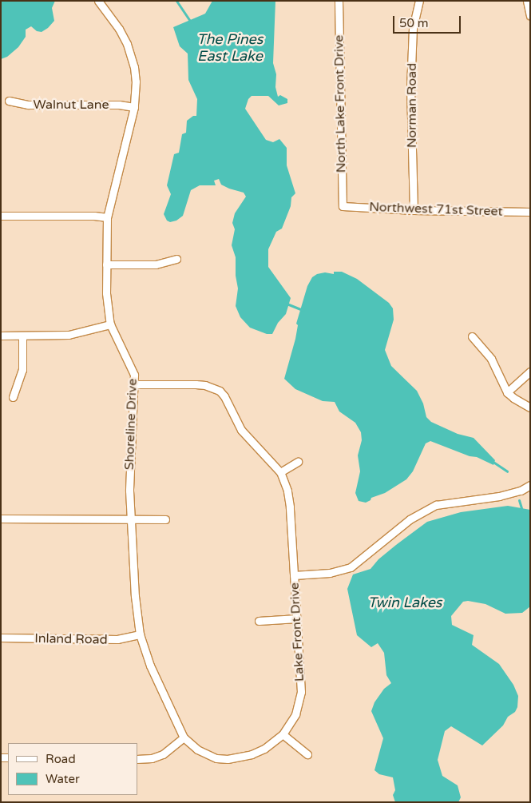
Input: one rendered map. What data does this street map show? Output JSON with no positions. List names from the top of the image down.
{
  "streets": {
    "street": [
      "North Lake Front Drive",
      "Walnut Lane",
      "Norman Road",
      "Northwest 71st Street",
      "Shoreline Drive",
      "Lake Front Drive",
      "Inland Road"
    ]
  },
  "crossings": [
    ["North Lake Front Drive", "Northwest 71st Street"],
    ["Walnut Lane", "Shoreline Drive"],
    ["Norman Road", "Northwest 71st Street"],
    ["Shoreline Drive", "Lake Front Drive"],
    ["Shoreline Drive", "Inland Road"]
  ],
  "water": ["The Pines East Lake", "Twin Lakes"],
  "legend": ["Road", "Water"],
  "scale_bar": "50 m"
}
